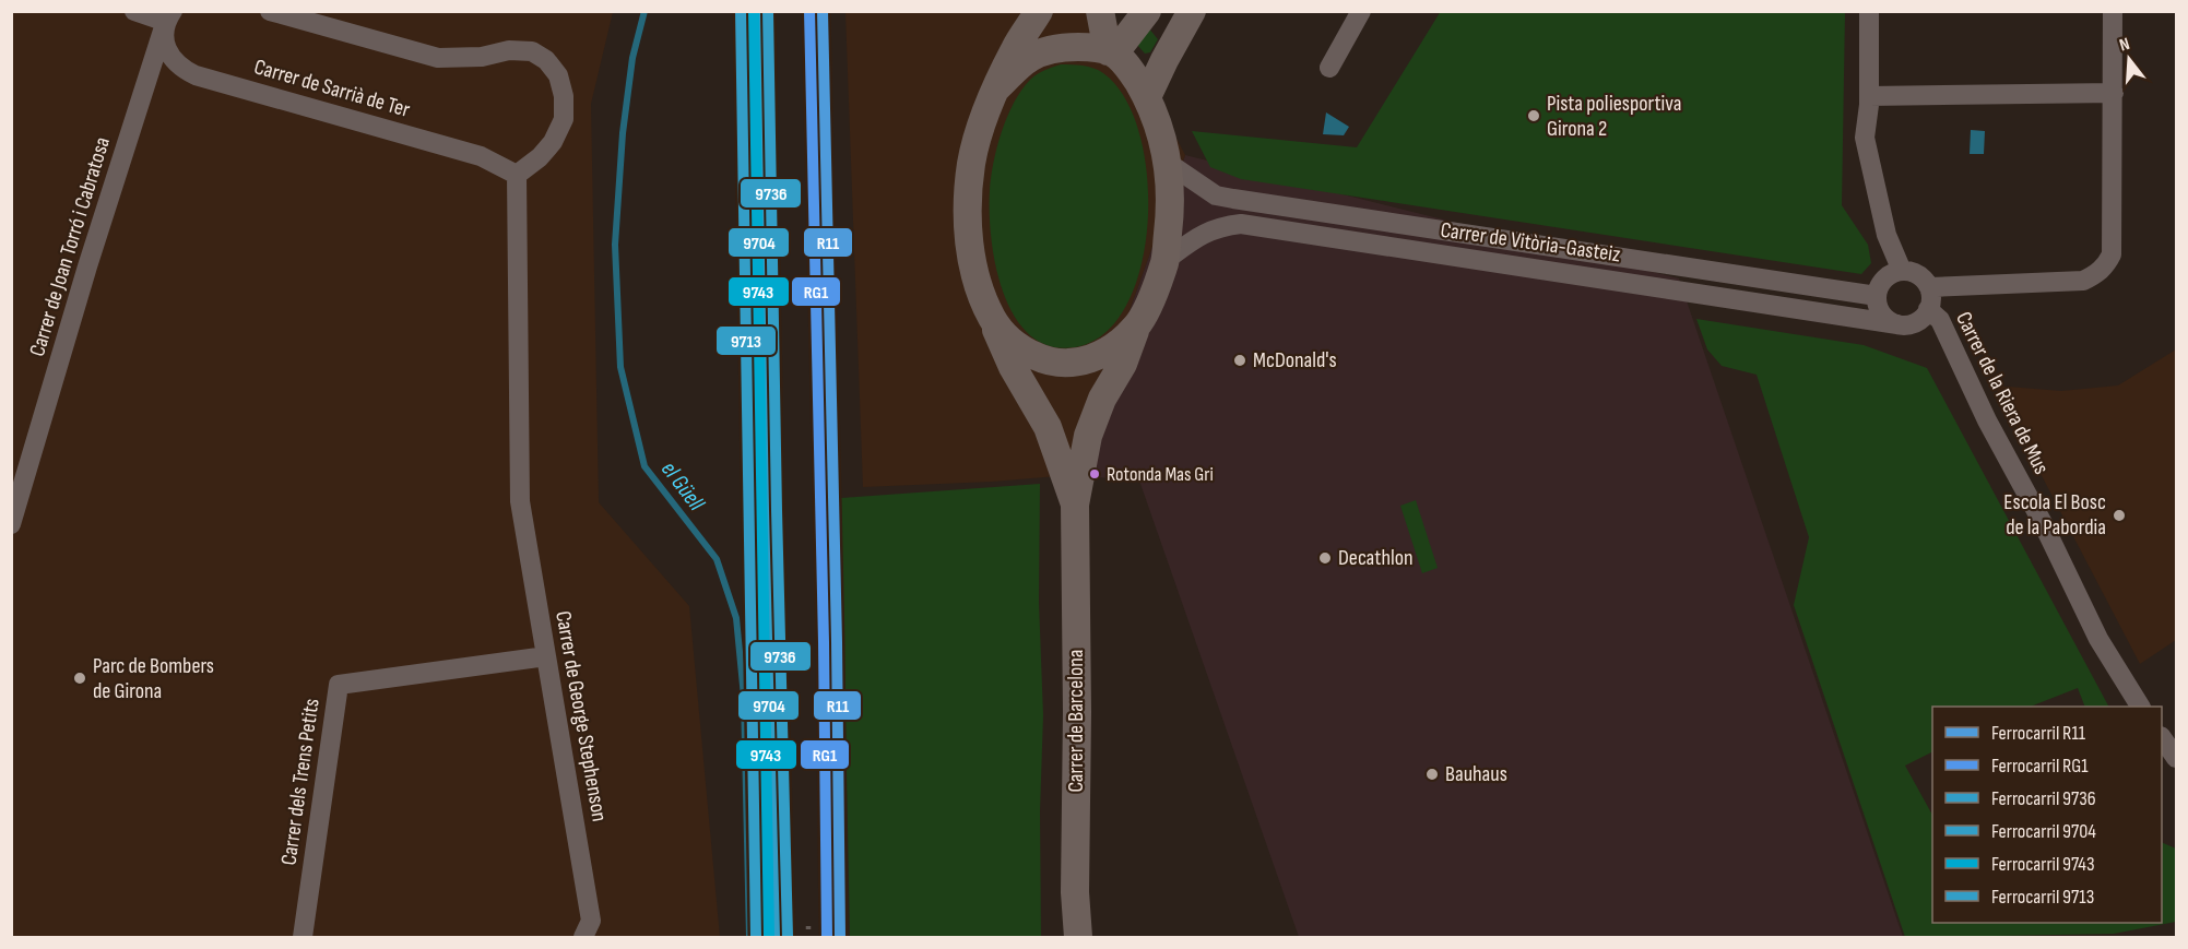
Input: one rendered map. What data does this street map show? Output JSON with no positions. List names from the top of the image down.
{
  "streets": {
    "main road": ["Carrer de Barcelona"],
    "street": [
      "Carrer de Sarrià de Ter",
      "Carrer de Vitòria-Gasteiz",
      "Carrer de Joan Torró i Cabratosa",
      "Carrer de la Riera de Mus",
      "Carrer de George Stephenson",
      "Carrer dels Trens Petits"
    ]
  },
  "crossings": [
    ["Carrer de Sarrià de Ter", "Carrer de Joan Torró i Cabratosa"],
    ["Carrer de Sarrià de Ter", "Carrer de George Stephenson"],
    ["Carrer de Vitòria-Gasteiz", "Carrer de la Riera de Mus"],
    ["Carrer de George Stephenson", "Carrer dels Trens Petits"]
  ],
  "water": ["el Güell"],
  "places": [
    "Pista poliesportiva Girona 2",
    "McDonald's",
    "Rotonda Mas Gri",
    "Escola El Bosc de la Pabordia",
    "Decathlon",
    "Parc de Bombers de Girona",
    "Bauhaus"
  ],
  "lines": [
    "rail line R11",
    "rail line RG1",
    "rail line 9736",
    "rail line 9704",
    "rail line 9743",
    "rail line 9713"
  ],
  "legend": [
    "Ferrocarril R11",
    "Ferrocarril RG1",
    "Ferrocarril 9736",
    "Ferrocarril 9704",
    "Ferrocarril 9743",
    "Ferrocarril 9713"
  ],
  "north": "top"
}
